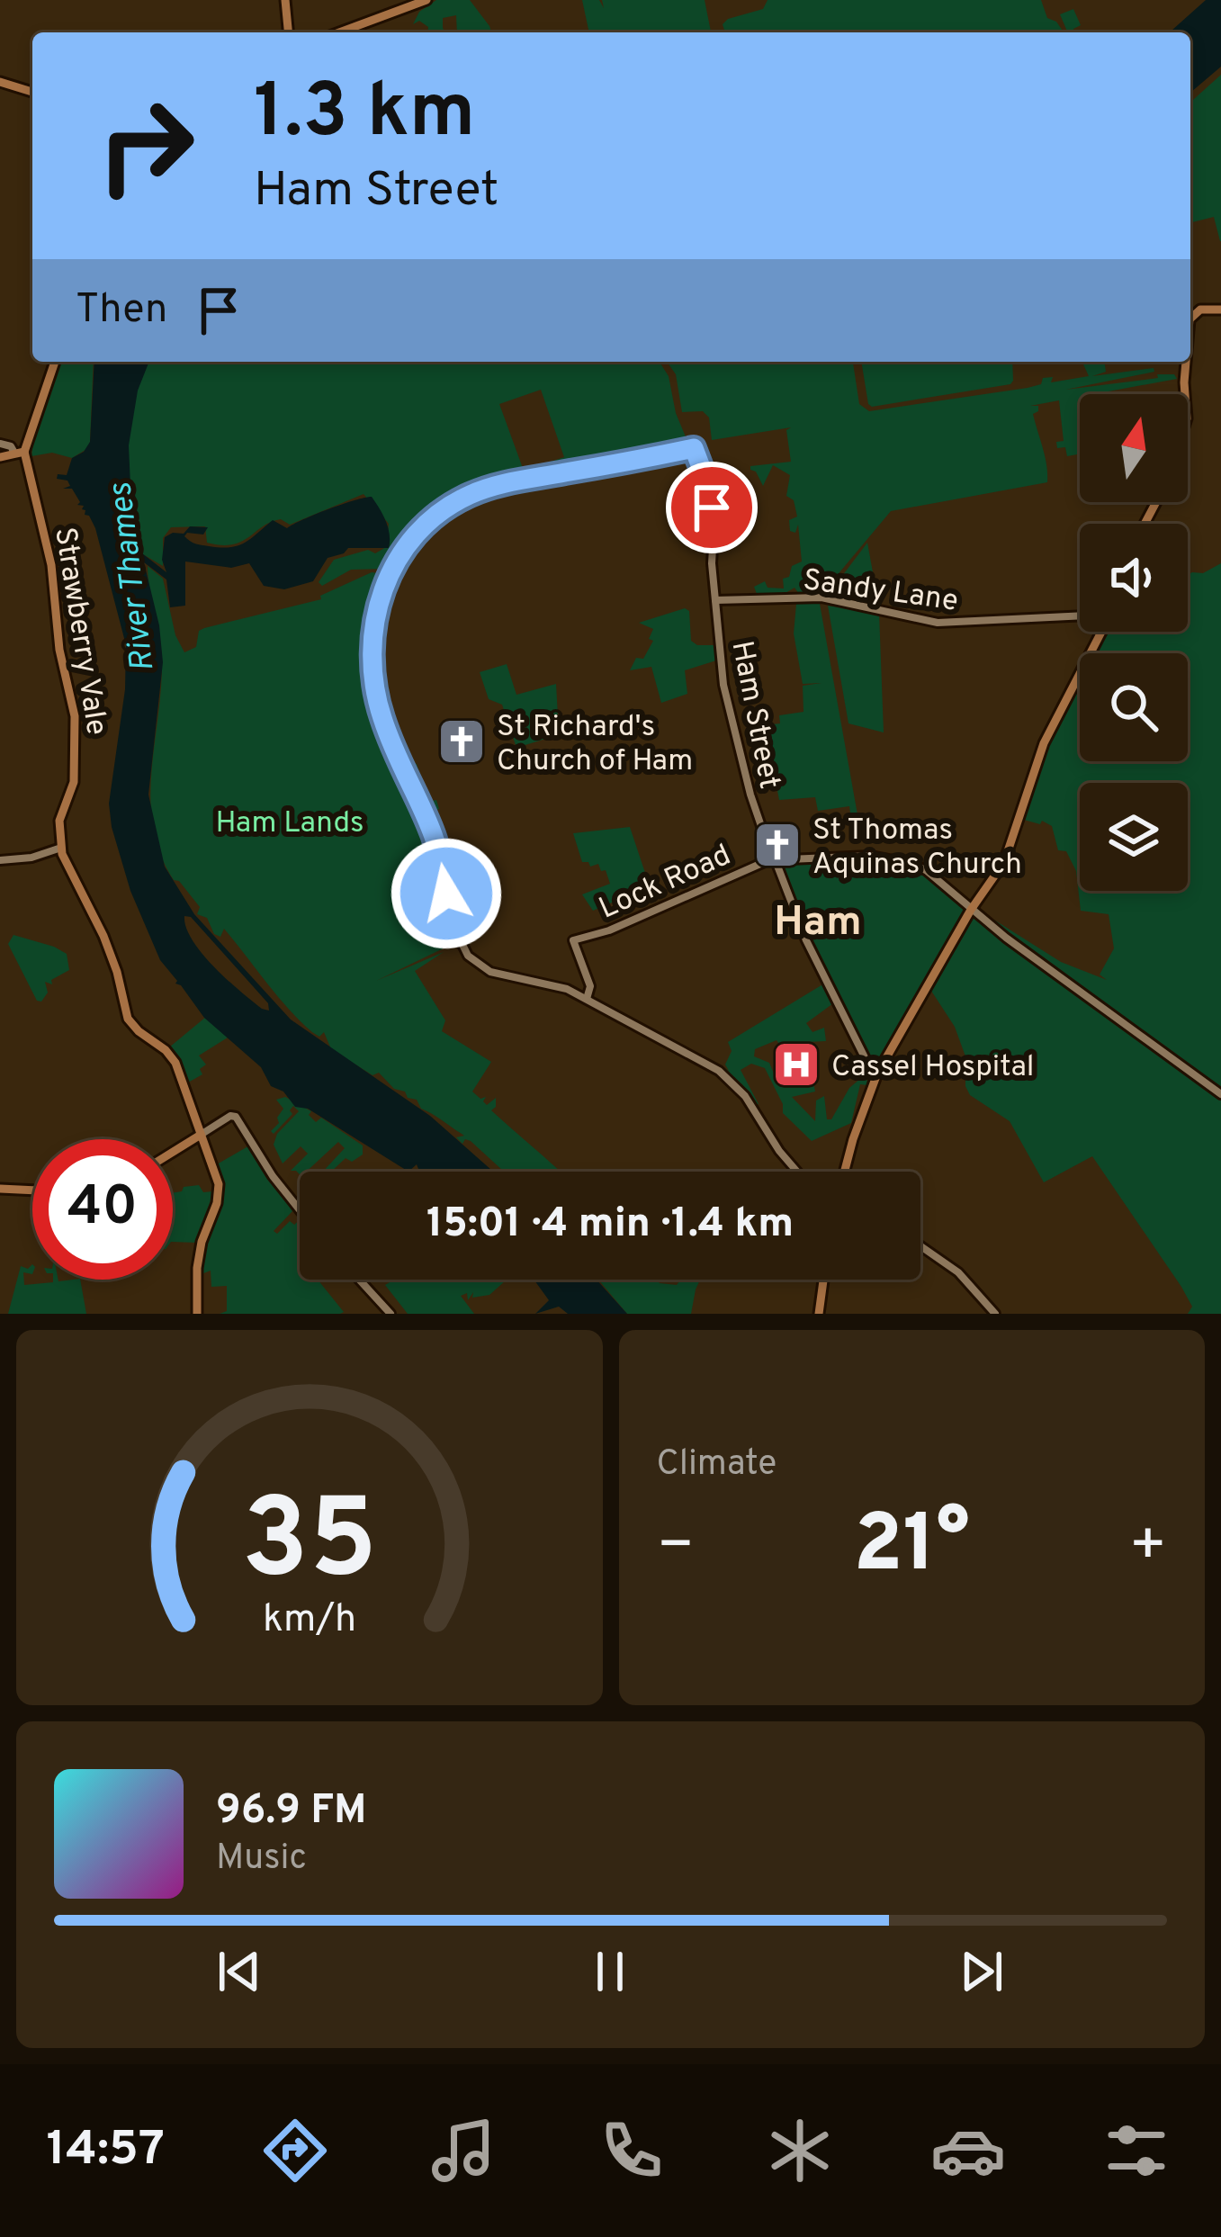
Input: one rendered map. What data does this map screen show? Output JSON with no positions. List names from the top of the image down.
{
  "streets": {
    "main road": ["Strawberry Vale"],
    "street": ["Sandy Lane", "Ham Street", "Lock Road"]
  },
  "crossings": [
    ["Sandy Lane", "Ham Street"],
    ["Ham Street", "Lock Road"]
  ],
  "districts": ["Ham"],
  "water": ["River Thames"],
  "parks": ["Ham Lands"],
  "places": {
    "church": ["St Richard's Church of Ham", "St Thomas Aquinas Church"],
    "hospital": ["Cassel Hospital"]
  },
  "north": "top",
  "page": {
    "turn": ["1.3 km", "Ham Street"],
    "then": "Then",
    "limit": "40",
    "trip": "15:01 · 4 min · 1.4 km",
    "tile": "Climate",
    "heat": ["−", "21°", "+"],
    "song": ["96.9 FM", "Music"],
    "tabs": "14:57",
    "gauge": ["35", "km/h"]
  }
}
